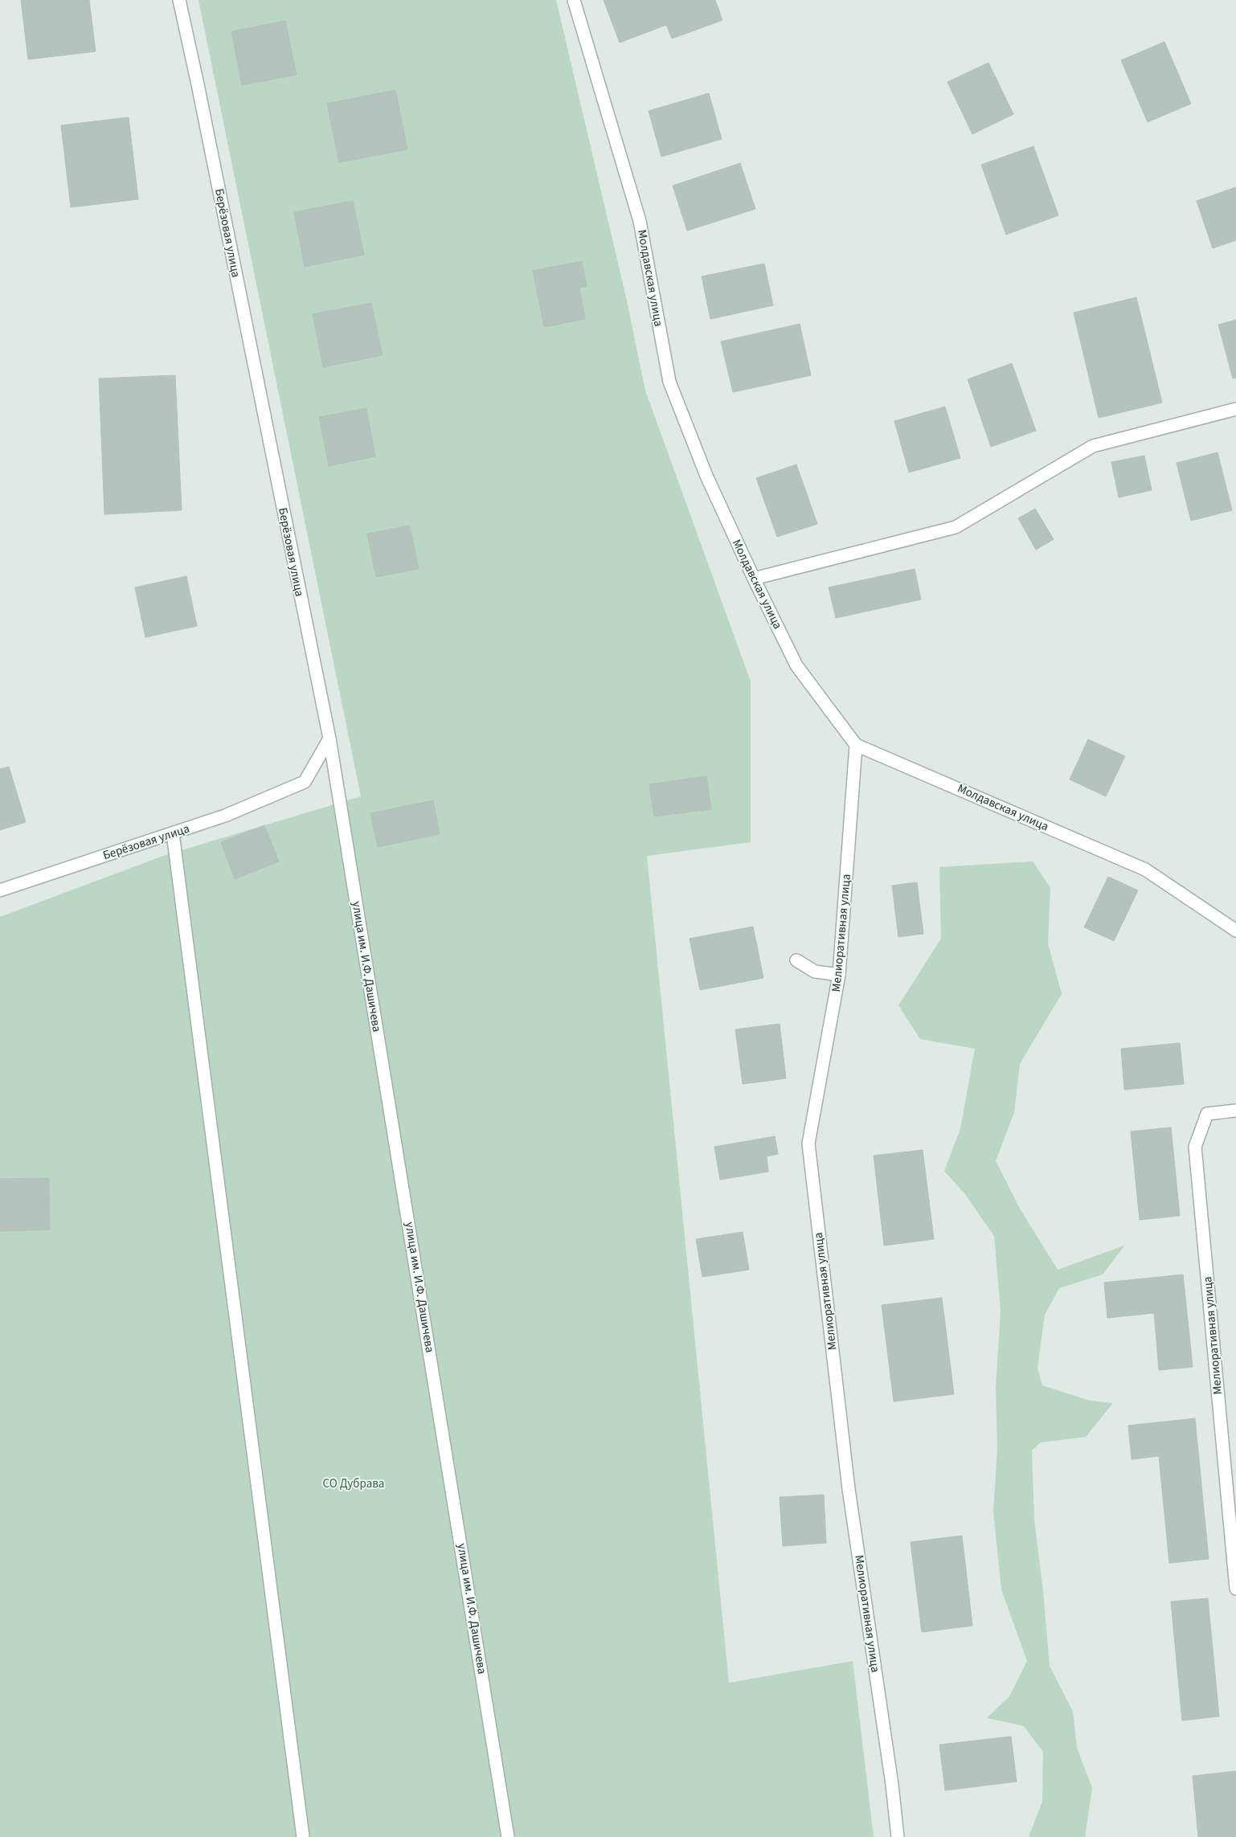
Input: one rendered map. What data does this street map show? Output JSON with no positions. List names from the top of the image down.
{
  "streets": {
    "street": [
      "Берёзовая улица",
      "Молдавская улица",
      "Мелиоративная улица",
      "улица им. И.Ф. Дашичева"
    ]
  },
  "crossings": [
    ["Берёзовая улица", "улица им. И.Ф. Дашичева"],
    ["Молдавская улица", "Мелиоративная улица"]
  ],
  "parks": ["СО Дубрава"]
}
